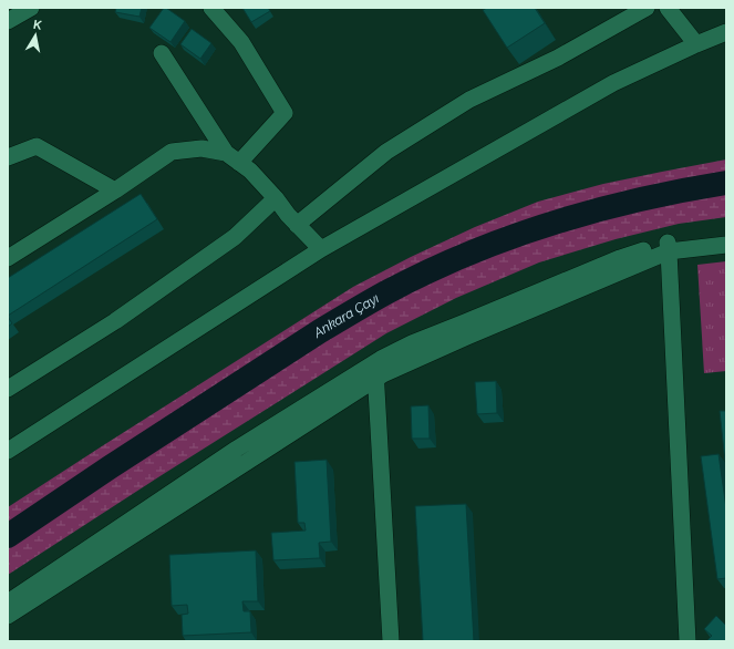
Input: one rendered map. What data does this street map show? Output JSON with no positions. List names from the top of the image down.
{
  "water": ["Ankara Çayı"],
  "north": "top"
}
